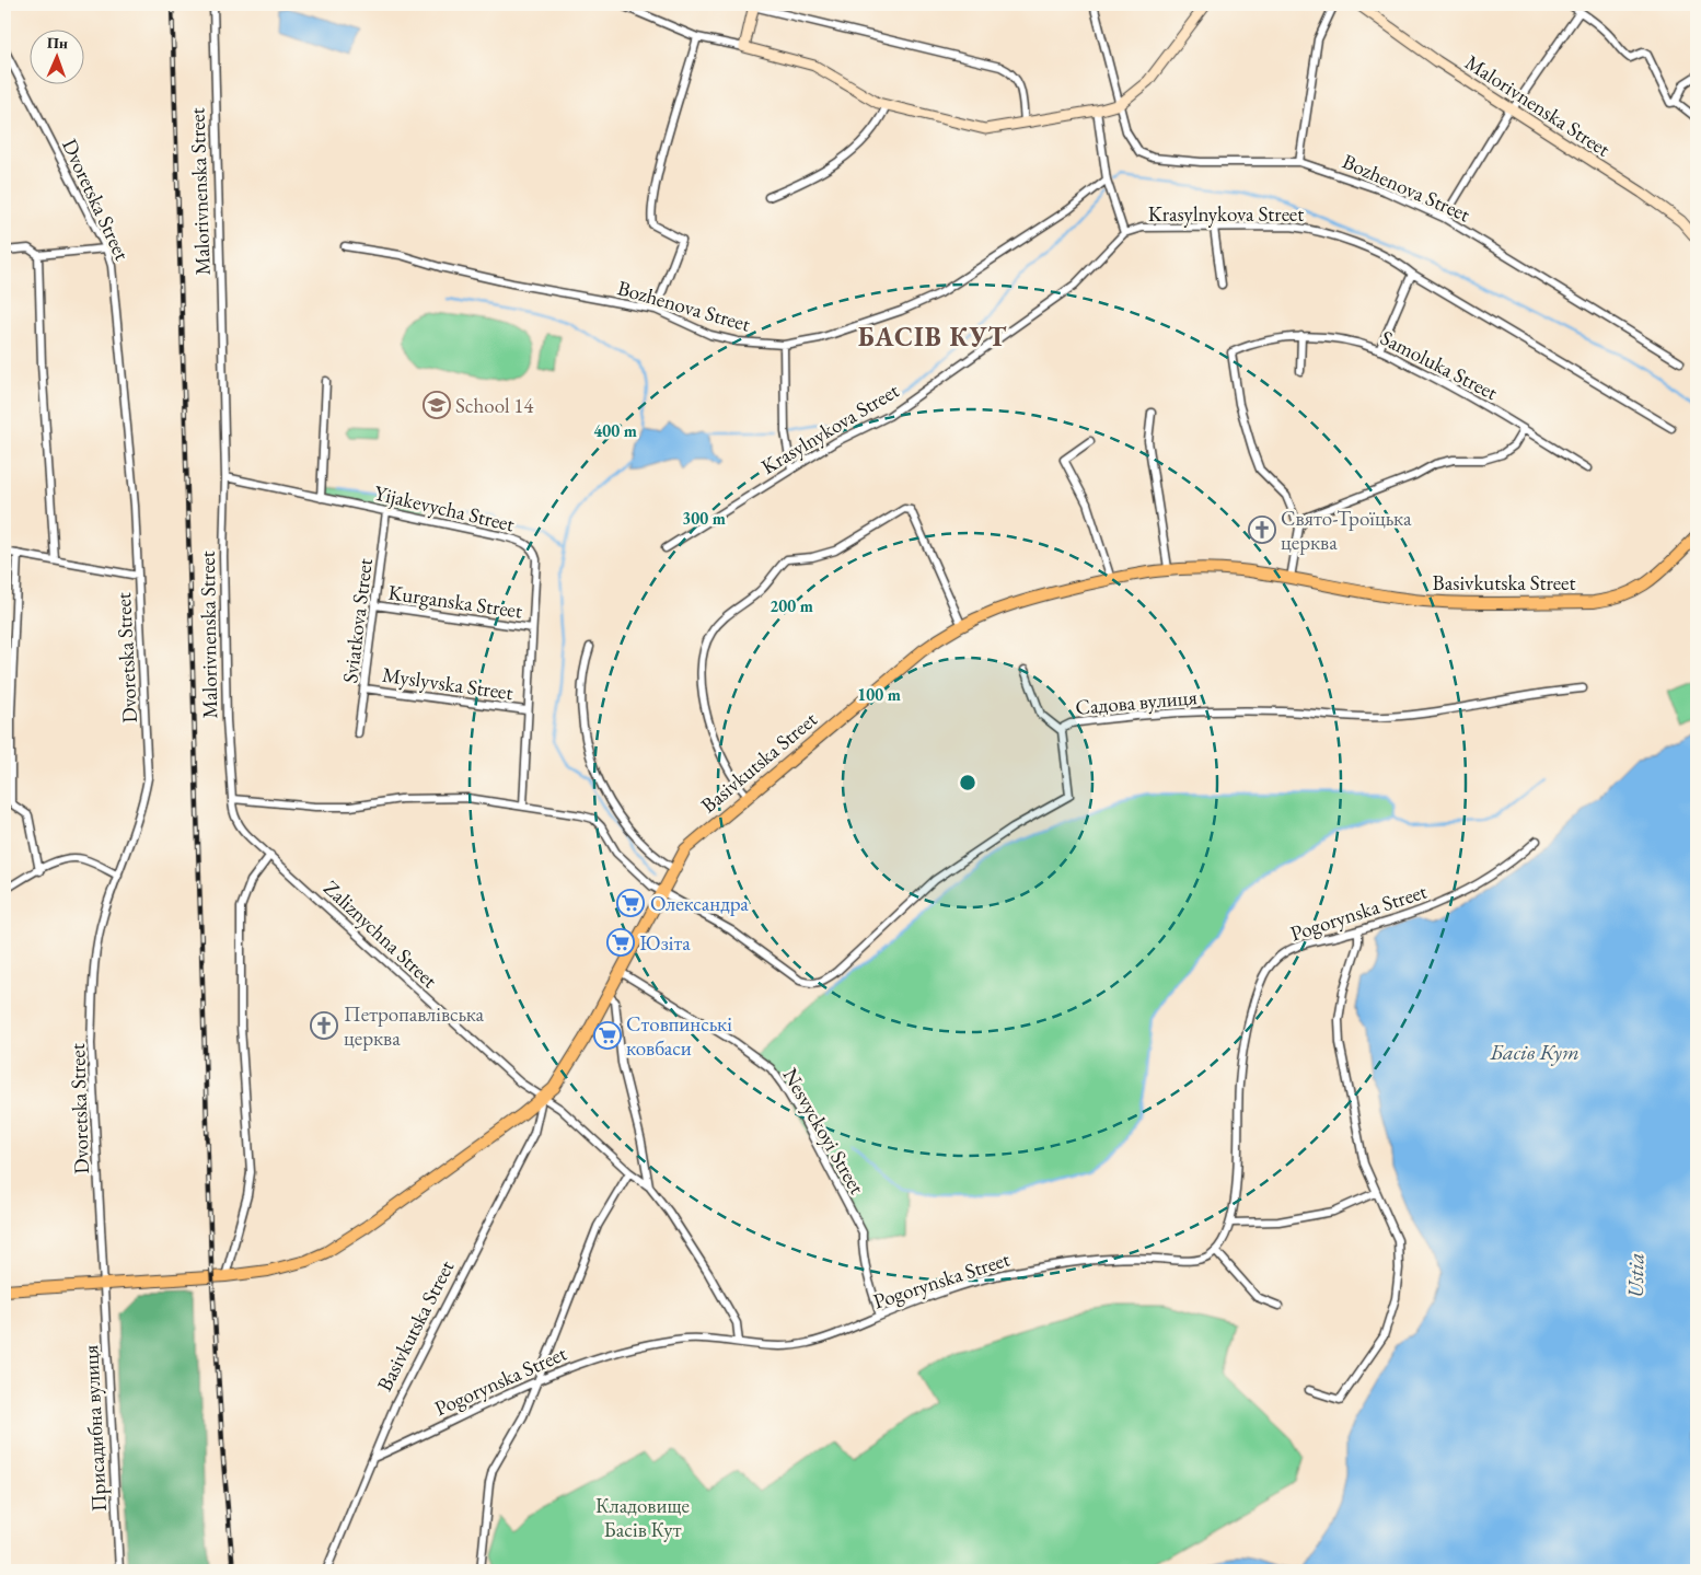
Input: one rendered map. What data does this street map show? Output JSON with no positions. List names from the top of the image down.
{
  "streets": {
    "main road": ["Basivkutska Street"],
    "street": [
      "Malorivnenska Street",
      "Bozhenova Street",
      "Dvoretska Street",
      "Krasylnykova Street",
      "Samoluka Street",
      "Yijakevycha Street",
      "Kurganska Street",
      "Sviatkova Street",
      "Myslyvska Street",
      "Садова вулиця",
      "Pogorynska Street",
      "Zaliznychna Street",
      "Nesvyckoyi Street",
      "Присадибна вулиця"
    ]
  },
  "crossings": [
    ["Malorivnenska Street", "Yijakevycha Street"],
    ["Malorivnenska Street", "Zaliznychna Street"],
    ["Dvoretska Street", "Basivkutska Street"],
    ["Dvoretska Street", "Присадибна вулиця"],
    ["Yijakevycha Street", "Kurganska Street"],
    ["Yijakevycha Street", "Sviatkova Street"],
    ["Yijakevycha Street", "Myslyvska Street"],
    ["Basivkutska Street", "Садова вулиця"],
    ["Basivkutska Street", "Pogorynska Street"],
    ["Basivkutska Street", "Zaliznychna Street"],
    ["Basivkutska Street", "Nesvyckoyi Street"],
    ["Basivkutska Street", "Присадибна вулиця"],
    ["Kurganska Street", "Sviatkova Street"],
    ["Sviatkova Street", "Myslyvska Street"],
    ["Pogorynska Street", "Zaliznychna Street"],
    ["Pogorynska Street", "Nesvyckoyi Street"]
  ],
  "districts": ["БАСІВ КУТ"],
  "water": ["Басів Кут", "Ustia"],
  "parks": ["Кладовище Басів Кут"],
  "places": {
    "school or university": ["School 14"],
    "church": ["Свято-Троїцька церква", "Петропавлівська церква"],
    "supermarket": ["Олександра", "Юзіта", "Стовпинські ковбаси"]
  },
  "north": "top",
  "rings": [
    "400 m",
    "300 m",
    "200 m",
    "100 m"
  ]
}
